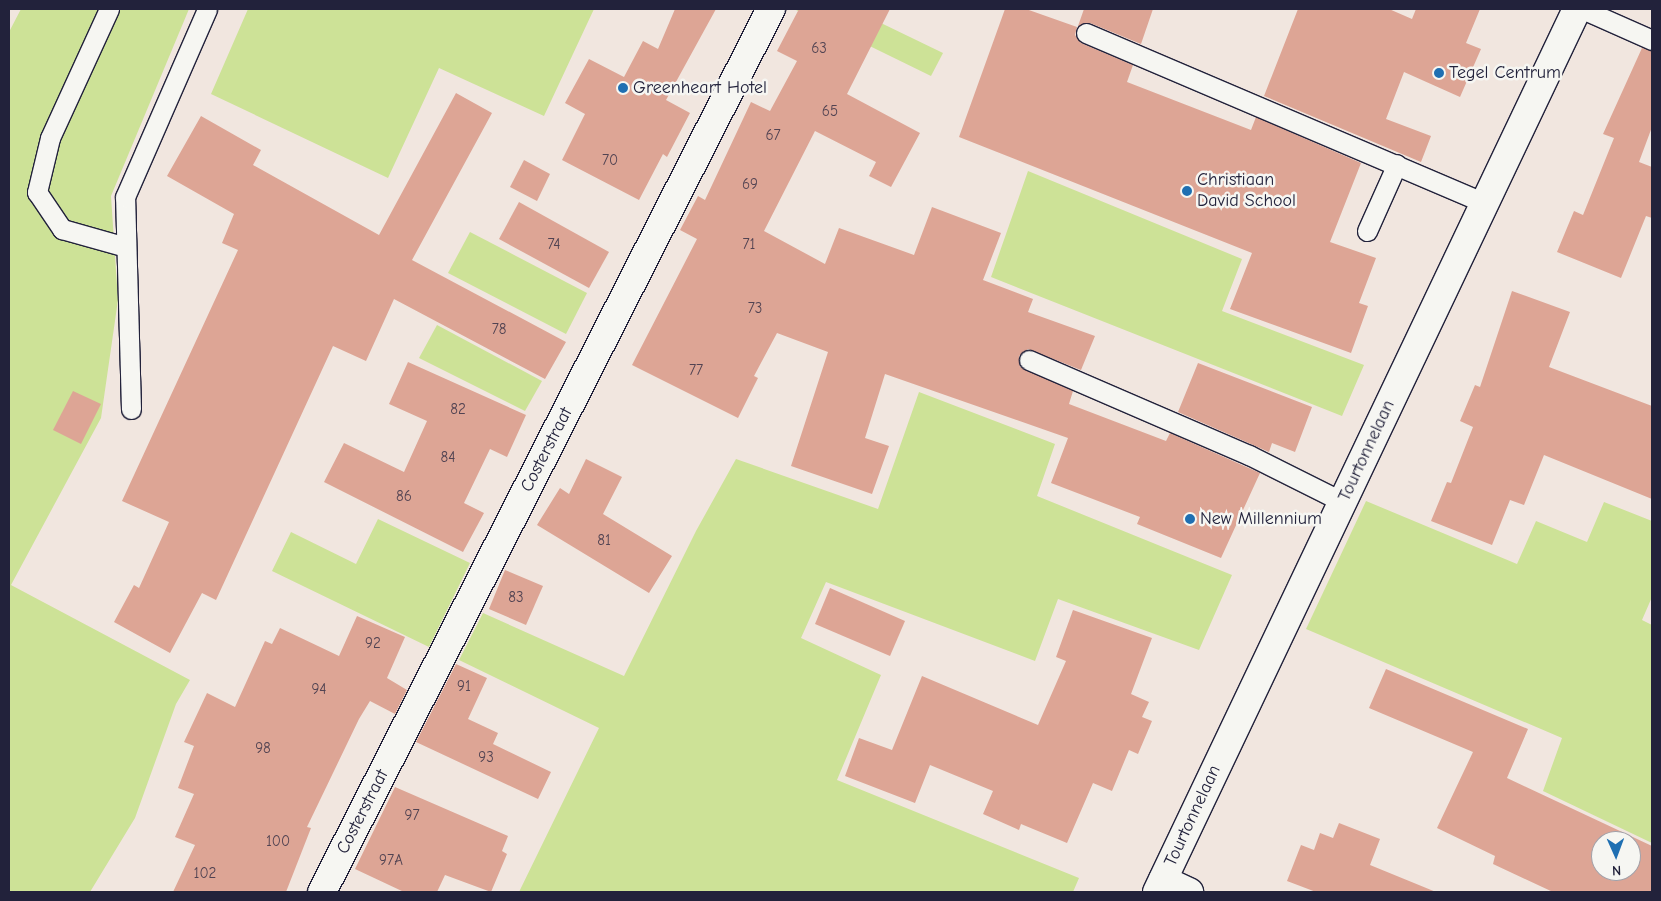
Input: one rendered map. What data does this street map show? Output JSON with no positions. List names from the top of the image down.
{
  "streets": {
    "street": ["Costerstraat", "Tourtonnelaan"]
  },
  "places": [
    "Tegel Centrum",
    "Greenheart Hotel",
    "Christiaan David School",
    "New Millennium"
  ],
  "house_numbers": [
    "63",
    "65",
    "67",
    "70",
    "69",
    "74",
    "71",
    "73",
    "78",
    "77",
    "82",
    "84",
    "86",
    "81",
    "83",
    "92",
    "91",
    "94",
    "98",
    "93",
    "97",
    "100",
    "97A",
    "102"
  ],
  "north": "bottom"
}
